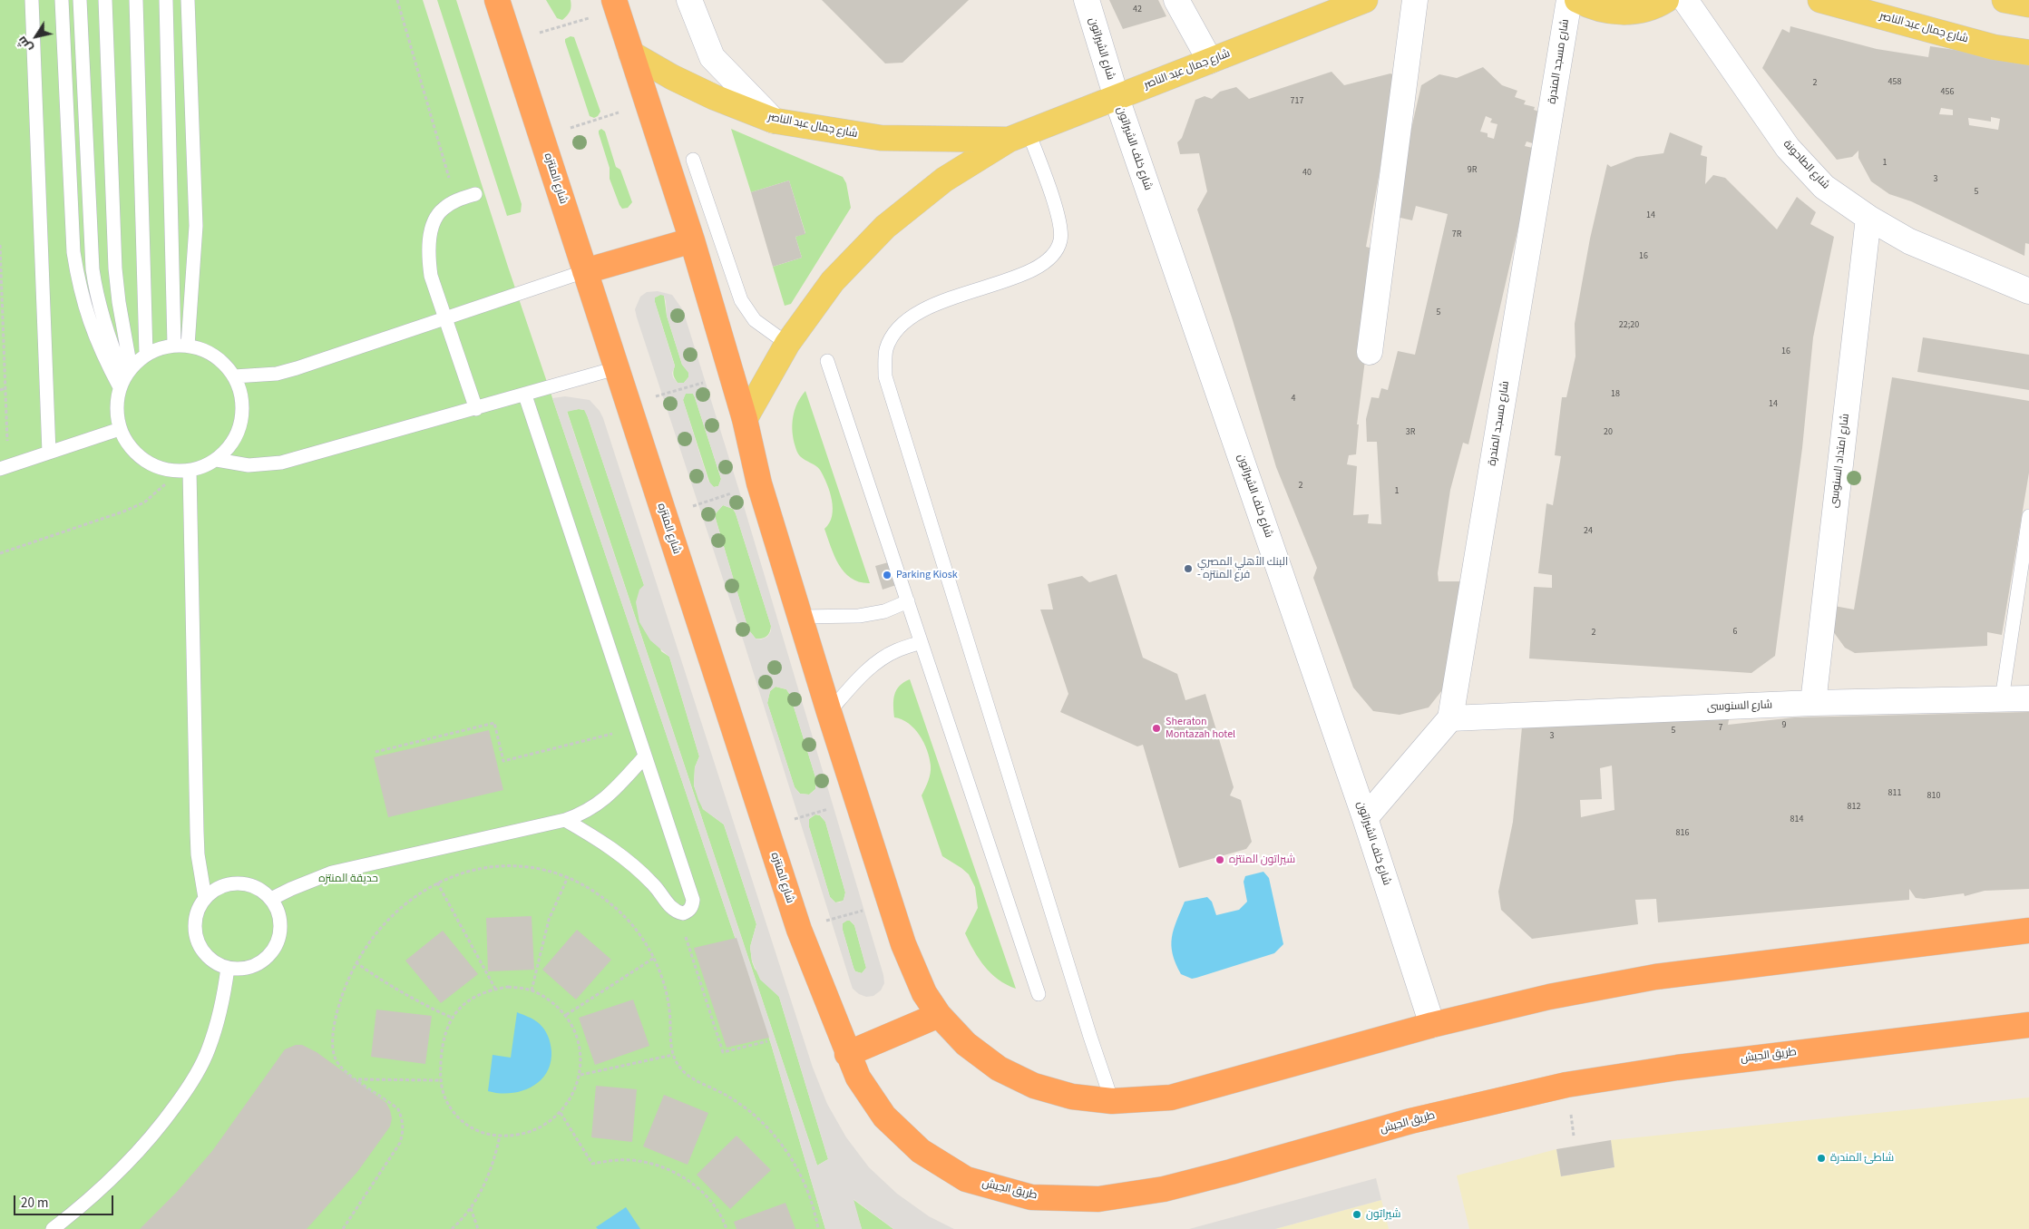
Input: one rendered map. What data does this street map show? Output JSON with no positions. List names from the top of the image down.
{
  "streets": {
    "highway": ["شارع المنتزه", "طريق الجيش"],
    "main road": ["شارع جمال عبد الناصر"],
    "street": [
      "شارع الشيراتون",
      "شارع مسجد المندرة",
      "شارع خلف الشيراتون",
      "شارع الطاحونة",
      "شارع امتداد السنوسى",
      "شارع السنوسى"
    ]
  },
  "crossings": [
    ["شارع جمال عبد الناصر", "شارع الشيراتون"],
    ["شارع جمال عبد الناصر", "شارع خلف الشيراتون"],
    ["شارع الشيراتون", "شارع خلف الشيراتون"],
    ["شارع مسجد المندرة", "شارع السنوسى"],
    ["شارع الطاحونة", "شارع امتداد السنوسى"],
    ["شارع المنتزه", "طريق الجيش"],
    ["شارع امتداد السنوسى", "شارع السنوسى"]
  ],
  "parks": ["حديقة المنتزه"],
  "places": [
    "البنك الأهلي المصري - فرع المنتزه",
    "Parking Kiosk",
    "Sheraton Montazah hotel",
    "شيراتون المنتزه",
    "شاطئ المندرة",
    "شيراتون"
  ],
  "house_numbers": [
    "42",
    "458",
    "2",
    "456",
    "717",
    "1",
    "9R",
    "40",
    "3",
    "5",
    "14",
    "7R",
    "16",
    "5",
    "22;20",
    "16",
    "18",
    "4",
    "14",
    "3R",
    "20",
    "2",
    "1",
    "24",
    "6",
    "2",
    "9",
    "7",
    "5",
    "3",
    "811",
    "810",
    "812",
    "814",
    "816"
  ],
  "scale_bar": "20 m",
  "north": "bottom left"
}
